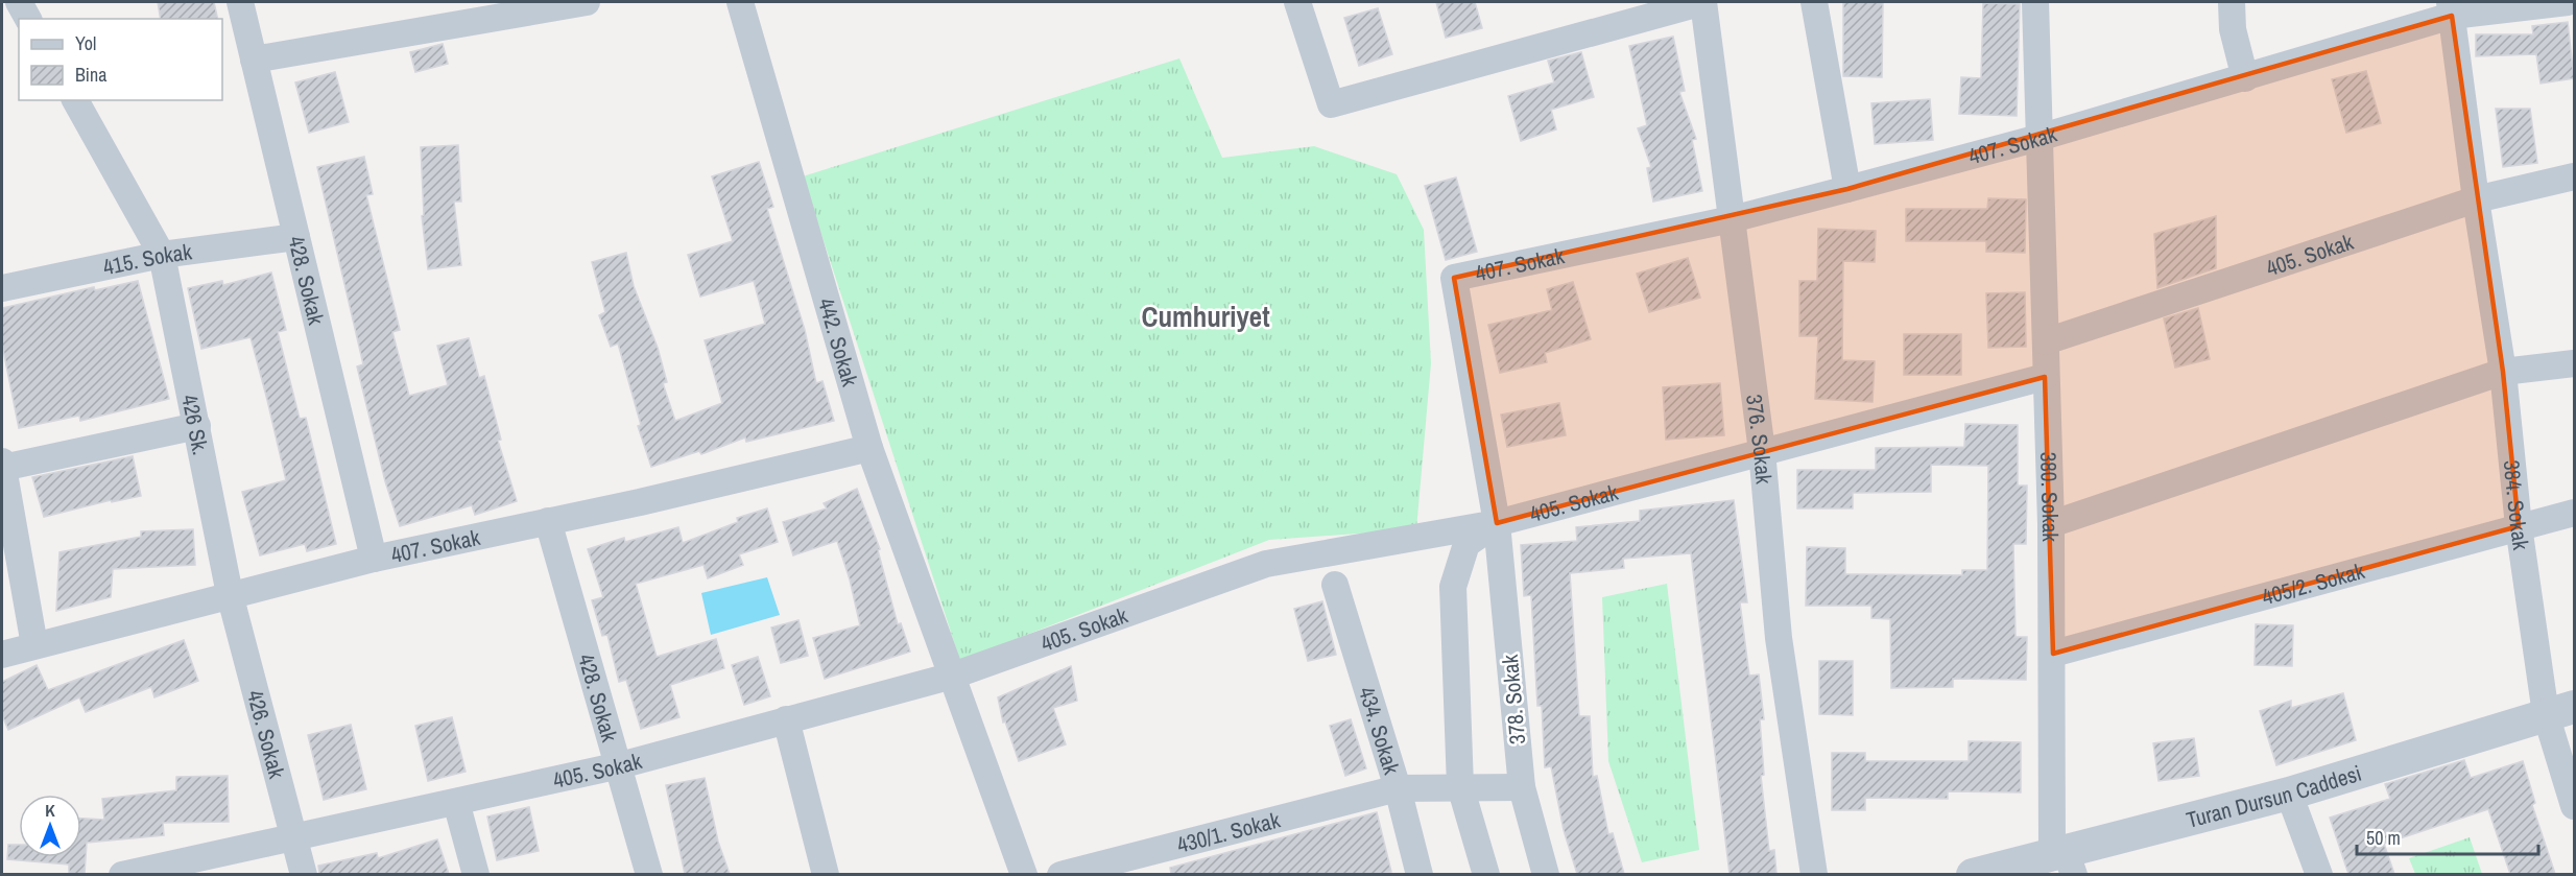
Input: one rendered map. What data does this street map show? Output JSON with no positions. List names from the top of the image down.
{
  "streets": {
    "street": [
      "407. Sokak",
      "405. Sokak",
      "415. Sokak",
      "428. Sokak",
      "442. Sokak",
      "426 Sk.",
      "376. Sokak",
      "380. Sokak",
      "384. Sokak",
      "405/2. Sokak",
      "378. Sokak",
      "434. Sokak",
      "426. Sokak",
      "Turan Dursun Caddesi",
      "430/1. Sokak"
    ]
  },
  "crossings": [
    ["407. Sokak", "428. Sokak"],
    ["407. Sokak", "442. Sokak"],
    ["407. Sokak", "426 Sk."],
    ["407. Sokak", "376. Sokak"],
    ["407. Sokak", "380. Sokak"],
    ["407. Sokak", "384. Sokak"],
    ["407. Sokak", "378. Sokak"],
    ["407. Sokak", "426. Sokak"],
    ["405. Sokak", "428. Sokak"],
    ["405. Sokak", "442. Sokak"],
    ["405. Sokak", "376. Sokak"],
    ["405. Sokak", "380. Sokak"],
    ["405. Sokak", "384. Sokak"],
    ["405. Sokak", "378. Sokak"],
    ["405. Sokak", "426. Sokak"],
    ["415. Sokak", "428. Sokak"],
    ["415. Sokak", "426 Sk."],
    ["426 Sk.", "426. Sokak"],
    ["380. Sokak", "405/2. Sokak"],
    ["380. Sokak", "Turan Dursun Caddesi"],
    ["384. Sokak", "405/2. Sokak"],
    ["384. Sokak", "Turan Dursun Caddesi"],
    ["378. Sokak", "430/1. Sokak"],
    ["434. Sokak", "430/1. Sokak"]
  ],
  "districts": ["Cumhuriyet"],
  "legend": ["Yol", "Bina"],
  "scale_bar": "50 m",
  "north": "top"
}
